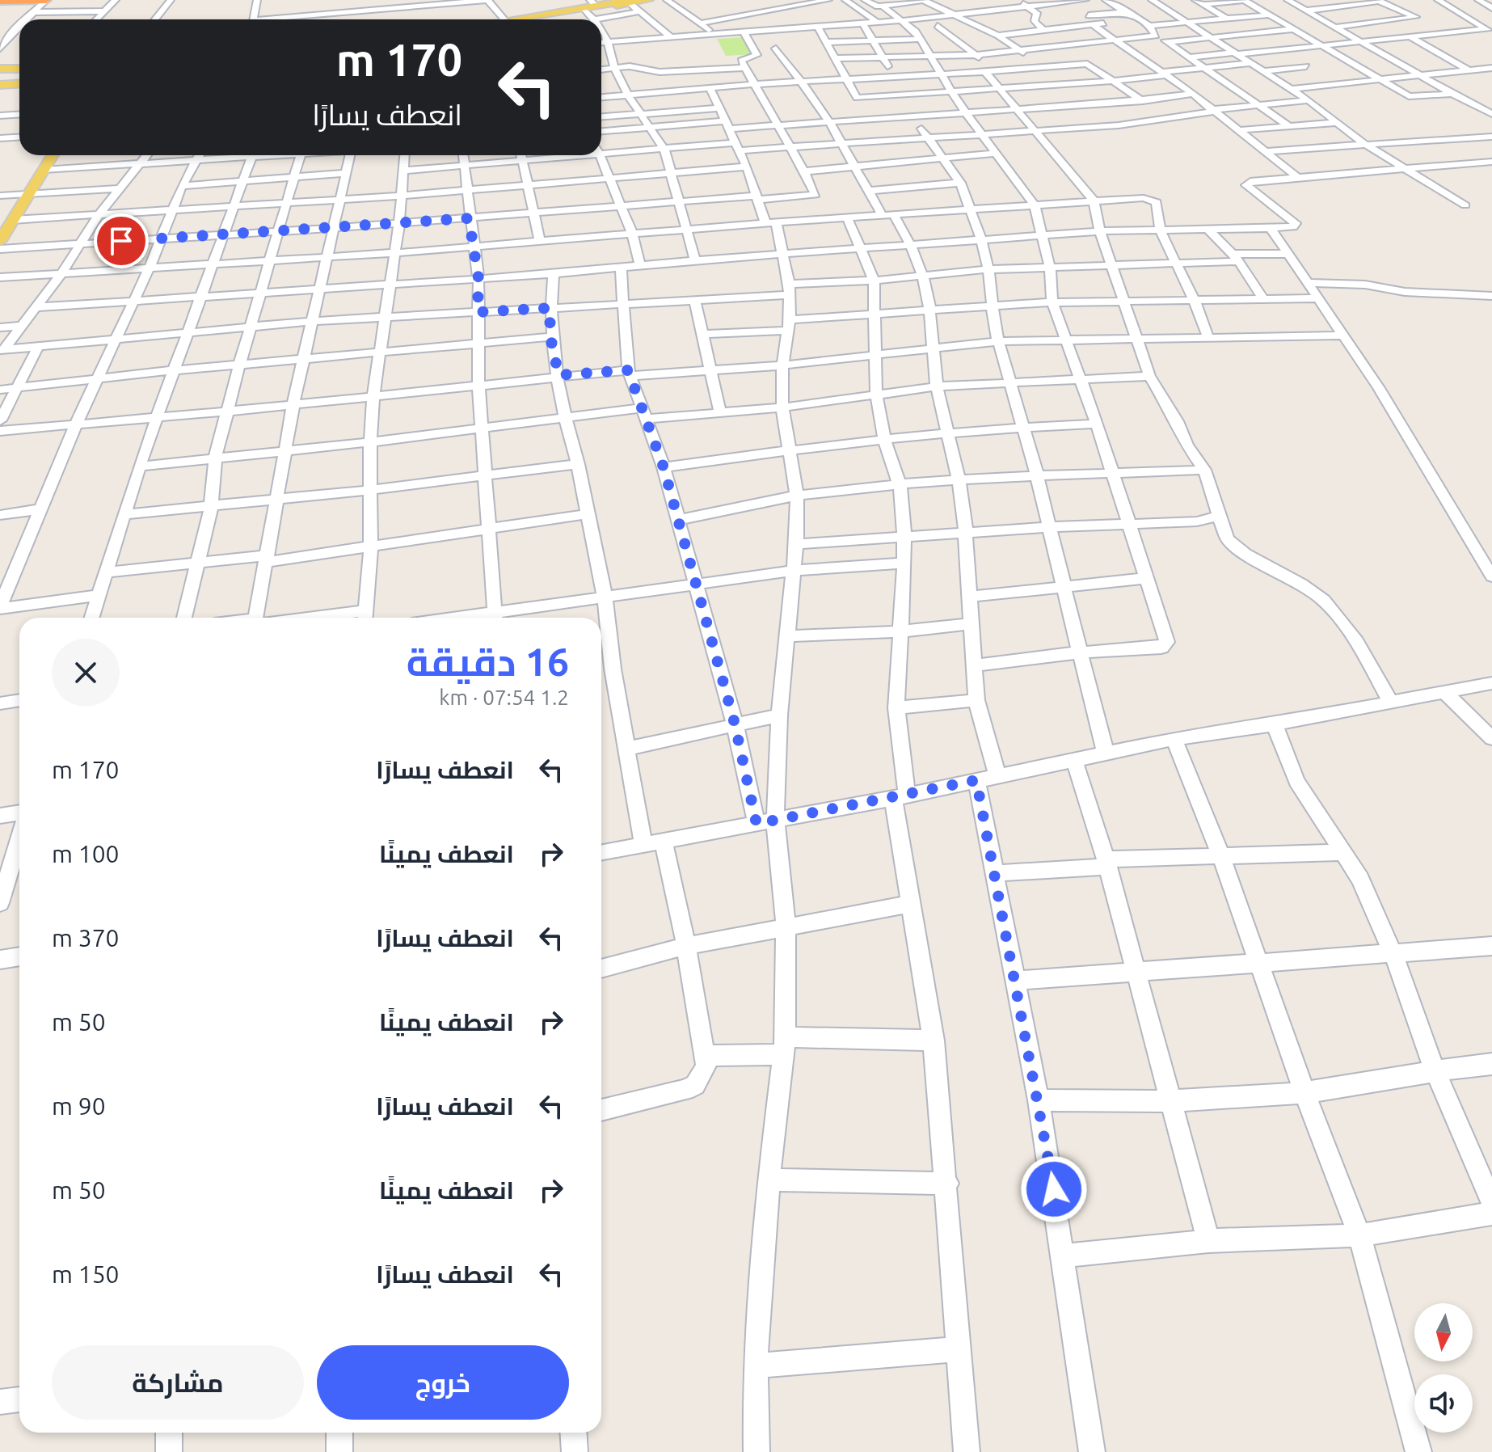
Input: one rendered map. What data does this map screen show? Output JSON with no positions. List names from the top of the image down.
{
  "north": "bottom",
  "page": {
    "turn": ["170 m", "انعطف يسارًا"],
    "heading": ["16 دقيقة", "1.2 km · 07:54"],
    "list": [
      {
        "name": "انعطف يسارًا",
        "value": "170 m"
      },
      {
        "name": "انعطف يمينًا",
        "value": "100 m"
      },
      {
        "name": "انعطف يسارًا",
        "value": "370 m"
      },
      {
        "name": "انعطف يمينًا",
        "value": "50 m"
      },
      {
        "name": "انعطف يسارًا",
        "value": "90 m"
      },
      {
        "name": "انعطف يمينًا",
        "value": "50 m"
      },
      {
        "name": "انعطف يسارًا",
        "value": "150 m"
      }
    ],
    "buttons": ["خروج", "مشاركة"]
  }
}
